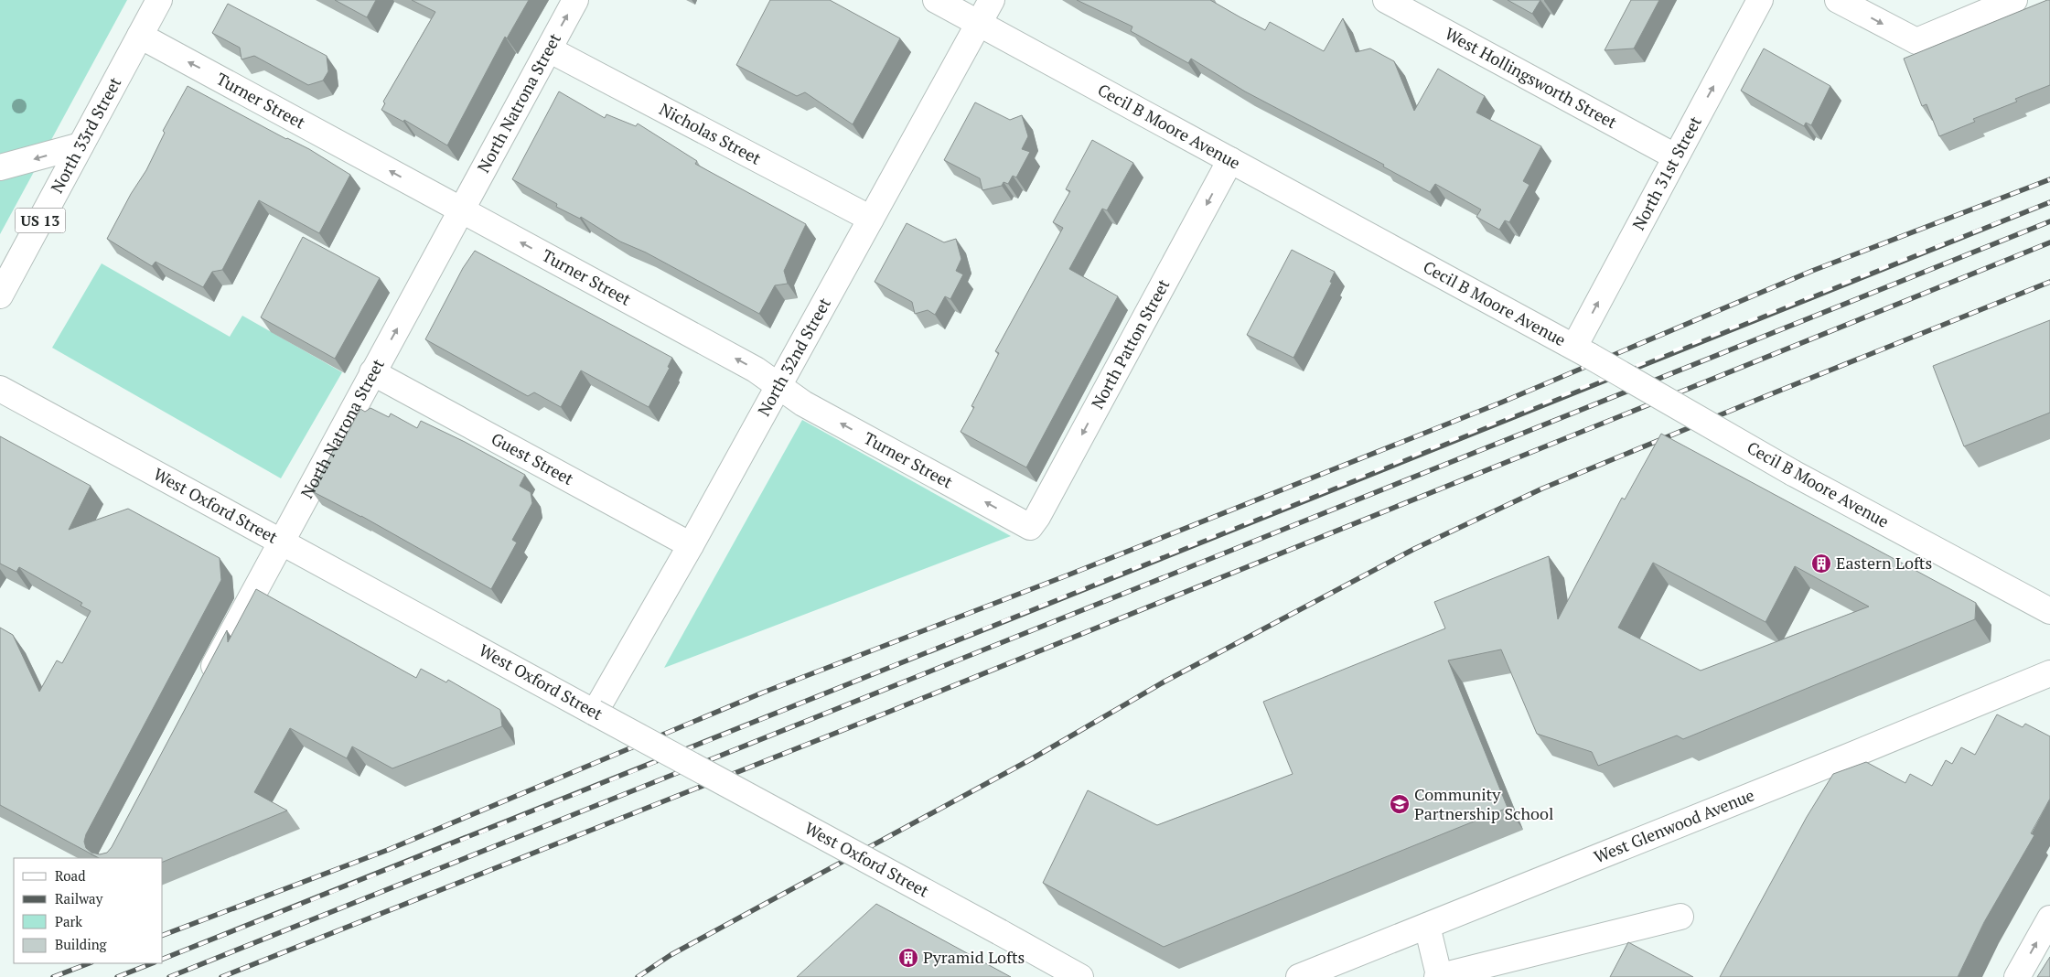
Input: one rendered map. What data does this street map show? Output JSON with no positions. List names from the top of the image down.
{
  "streets": {
    "street": [
      "West Hollingsworth Street",
      "Turner Street",
      "North Natrona Street",
      "Cecil B Moore Avenue",
      "Nicholas Street",
      "North 33rd Street",
      "North 31st Street",
      "US 13",
      "North Patton Street",
      "North 32nd Street",
      "Guest Street",
      "West Oxford Street",
      "West Glenwood Avenue"
    ]
  },
  "crossings": [
    ["West Hollingsworth Street", "North 31st Street"],
    ["Turner Street", "North Natrona Street"],
    ["Turner Street", "North 33rd Street"],
    ["Turner Street", "North Patton Street"],
    ["Turner Street", "North 32nd Street"],
    ["North Natrona Street", "Nicholas Street"],
    ["North Natrona Street", "Guest Street"],
    ["North Natrona Street", "West Oxford Street"],
    ["Cecil B Moore Avenue", "North 31st Street"],
    ["Cecil B Moore Avenue", "North Patton Street"],
    ["Cecil B Moore Avenue", "North 32nd Street"],
    ["Nicholas Street", "North 32nd Street"],
    ["North 32nd Street", "Guest Street"],
    ["North 32nd Street", "West Oxford Street"]
  ],
  "one_way": ["Turner Street", "North 31st Street", "North Patton Street"],
  "places": {
    "building": ["Eastern Lofts", "Pyramid Lofts"],
    "school or university": ["Community Partnership School"]
  },
  "legend": [
    "Road",
    "Railway",
    "Park",
    "Building"
  ]
}
